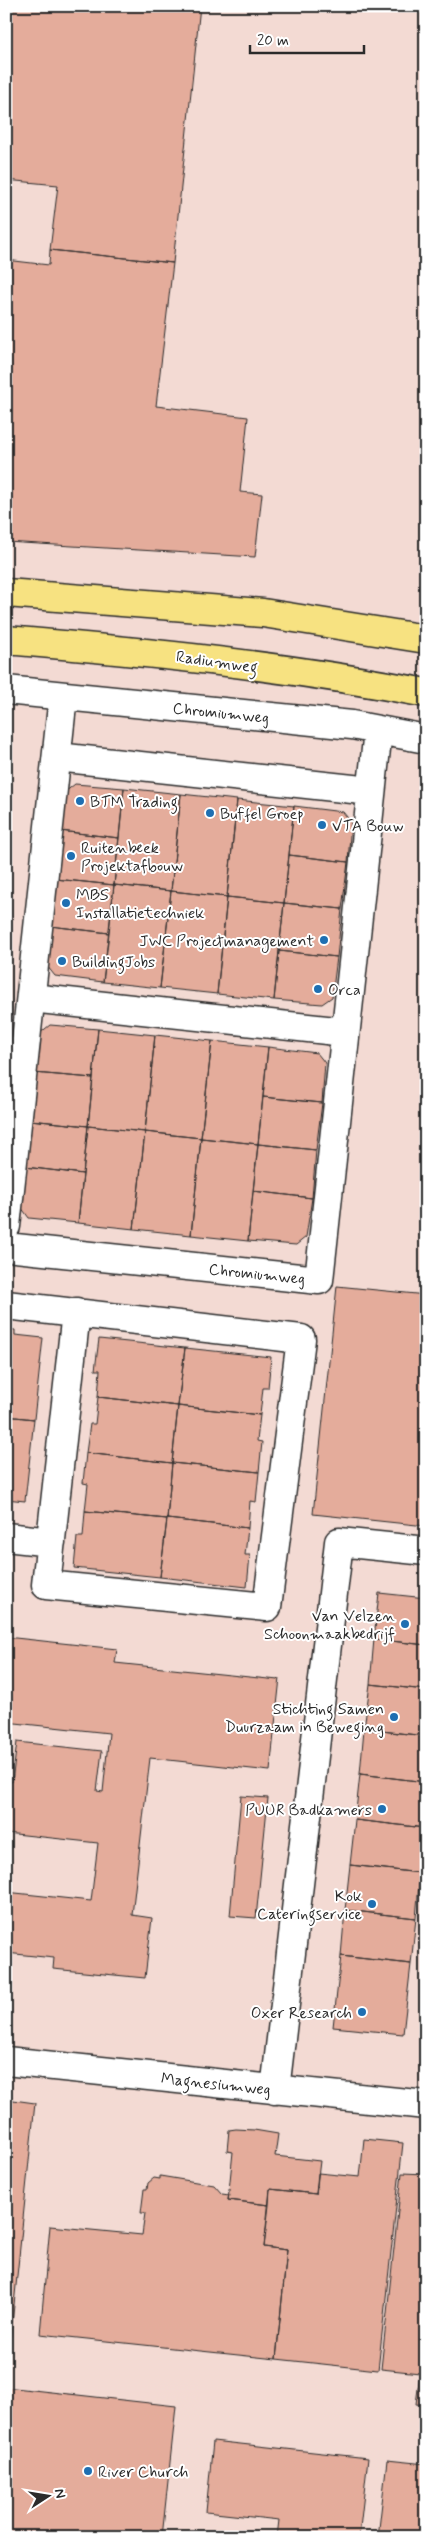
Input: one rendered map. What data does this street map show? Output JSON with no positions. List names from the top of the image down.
{
  "streets": {
    "main road": ["Radiumweg"],
    "street": ["Chromiumweg", "Magnesiumweg"]
  },
  "places": [
    "BTM Trading",
    "Buffel Groep",
    "VTA Bouw",
    "Ruitenbeek Projektafbouw",
    "MBS Installatietechniek",
    "JWC Projectmanagement",
    "BuildingJobs",
    "Orca",
    "Van Velzen Schoonmaakbedrijf",
    "Stichting Samen Duurzaam in Beweging",
    "PUUR Badkamers",
    "Kok Cateringservice",
    "Oxer Research",
    "River Church"
  ],
  "scale_bar": "20 m",
  "north": "right"
}
